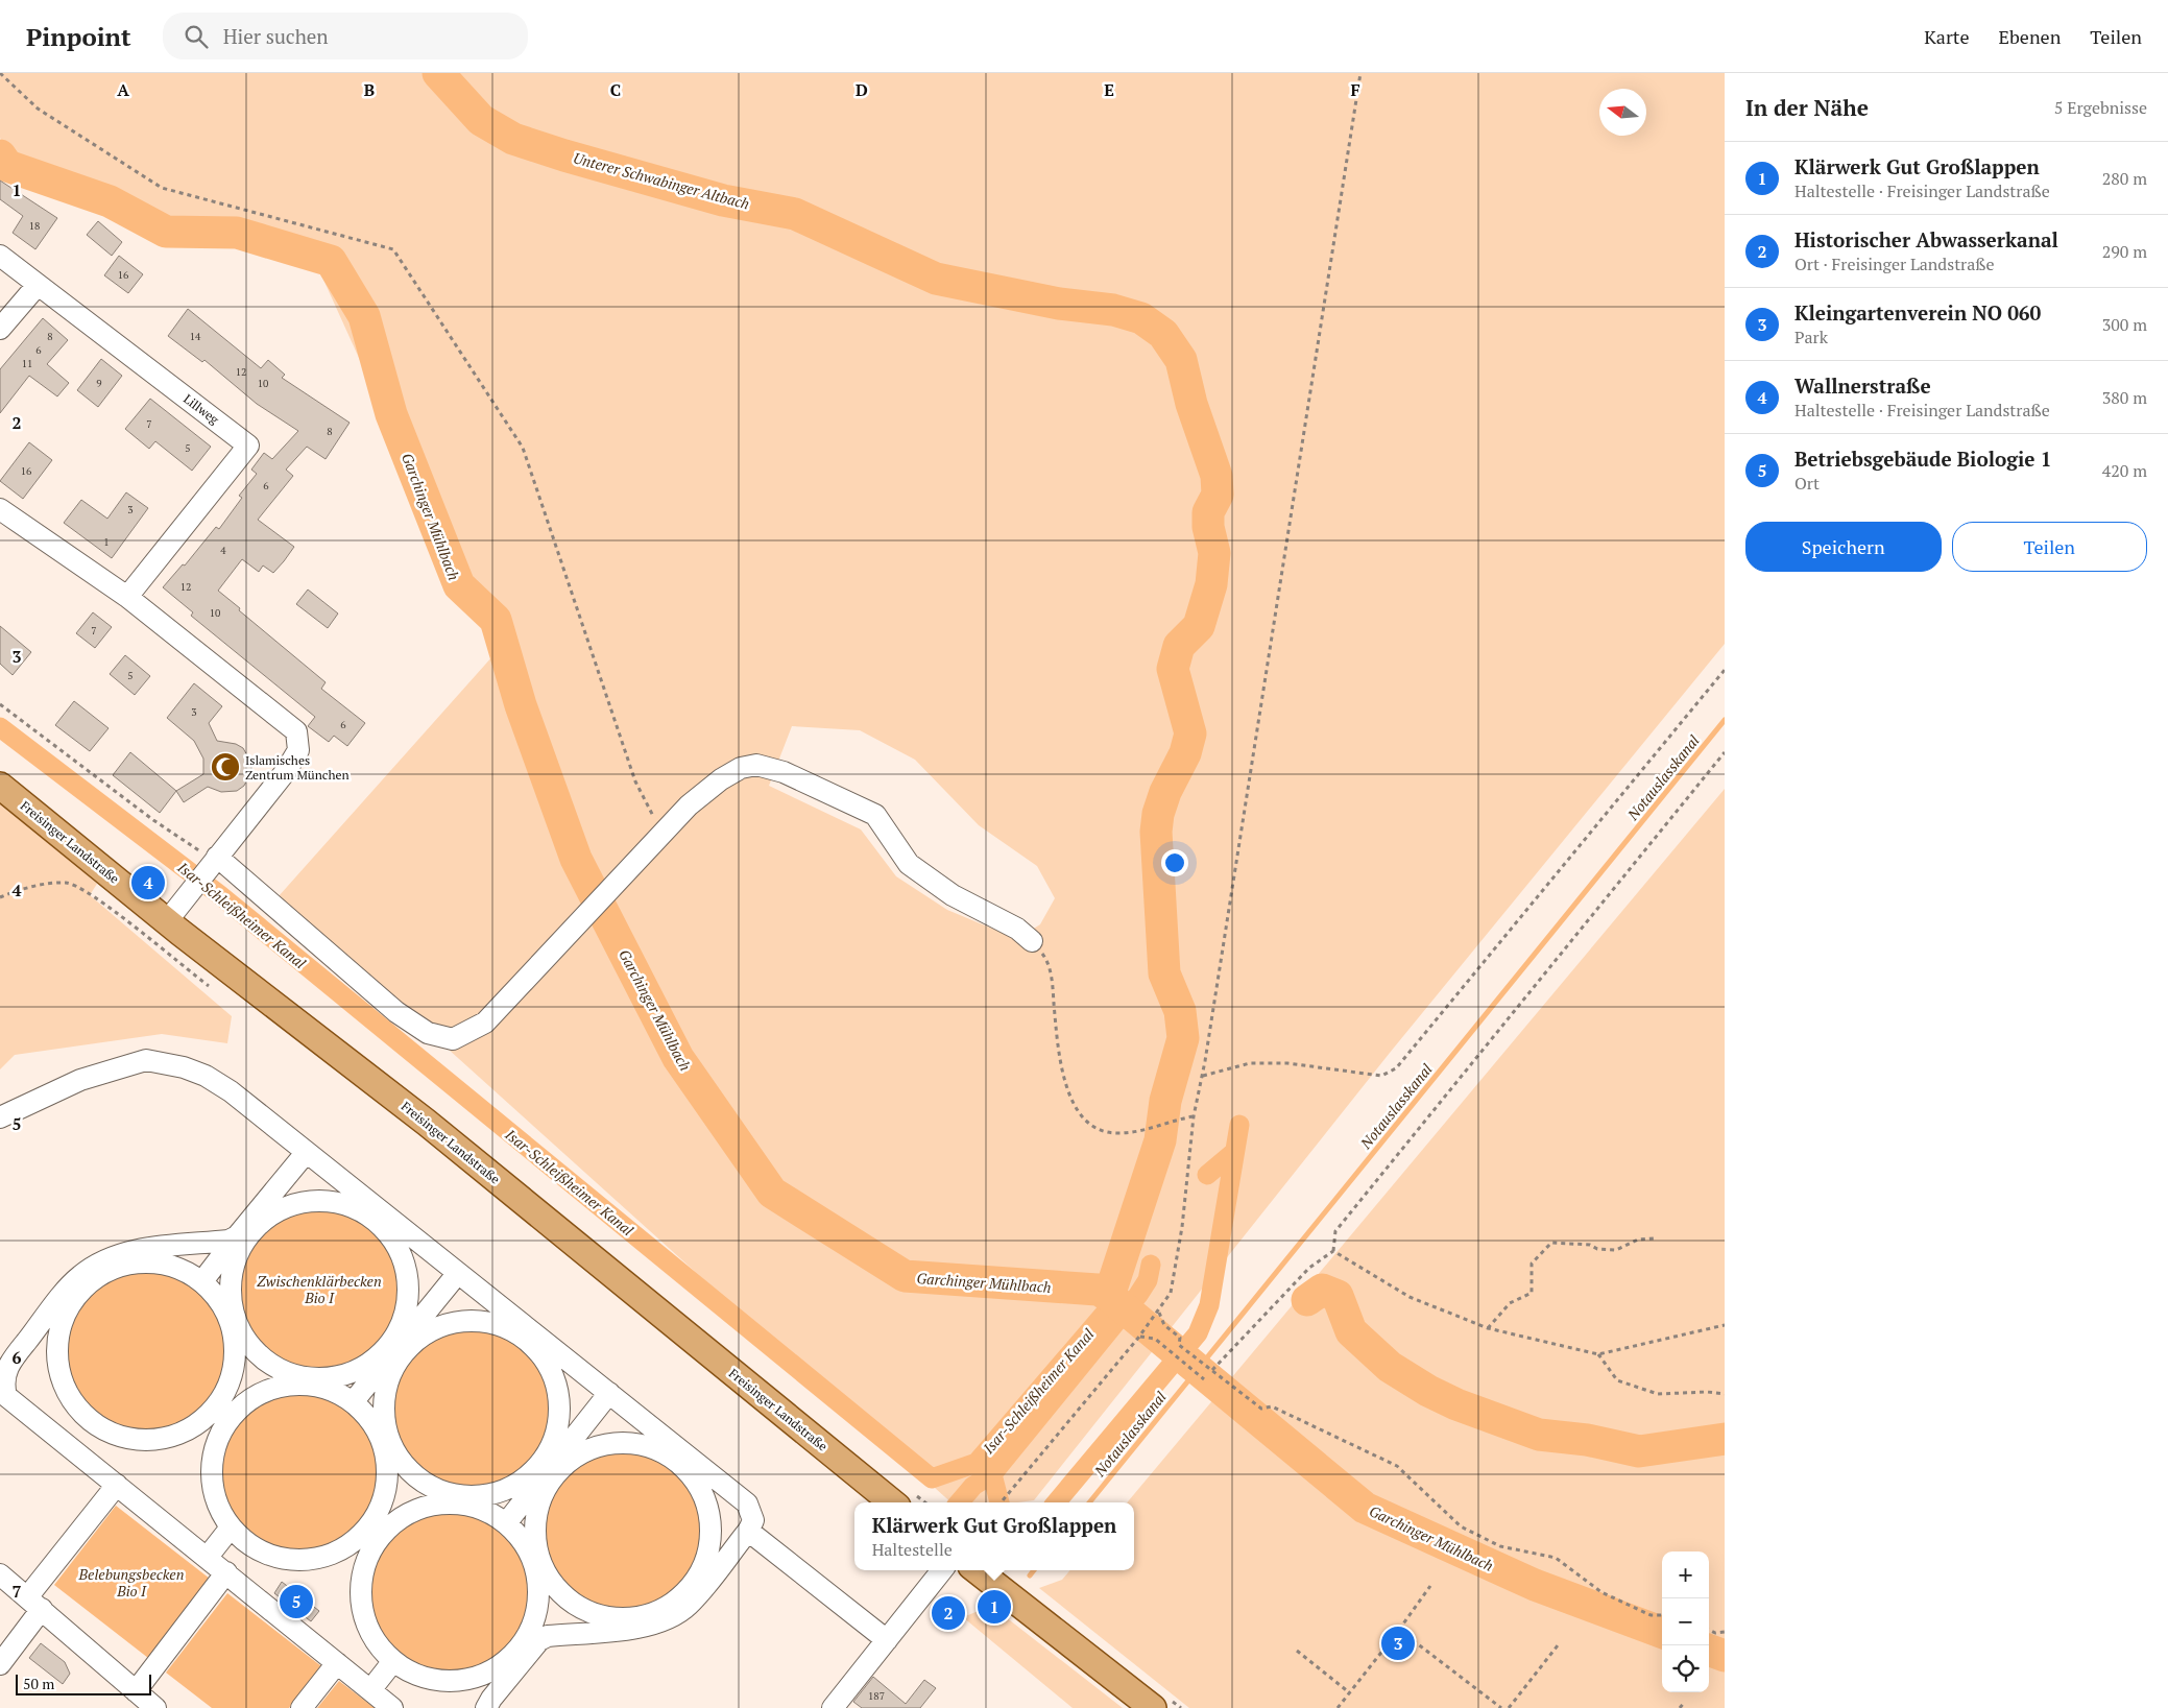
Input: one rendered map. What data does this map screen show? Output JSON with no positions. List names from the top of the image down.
{
  "streets": {
    "main road": ["Freisinger Landstraße"],
    "street": ["Lillweg"]
  },
  "water": [
    "Unterer Schwabinger Altbach",
    "Garchinger Mühlbach",
    "Notauslasskanal",
    "Isar-Schleißheimer Kanal",
    "Zwischenklärbecken Bio I",
    "Belebungsbecken Bio I"
  ],
  "places": {
    "mosque": ["Islamisches Zentrum München"]
  },
  "house_numbers": [
    "18",
    "16",
    "8",
    "14",
    "6",
    "11",
    "12",
    "9",
    "10",
    "7",
    "8",
    "5",
    "16",
    "6",
    "3",
    "1",
    "4",
    "12",
    "10",
    "7",
    "5",
    "3",
    "6",
    "187"
  ],
  "scale_bar": "50 m",
  "north": "left",
  "page": {
    "header": "Pinpoint",
    "search": "Hier suchen",
    "nav": ["Karte", "Ebenen", "Teilen"],
    "heading": ["In der Nähe", "5 Ergebnisse"],
    "list": [
      {
        "mark": "1",
        "name": "Klärwerk Gut Großlappen",
        "note": "Haltestelle · Freisinger Landstraße",
        "value": "280 m"
      },
      {
        "mark": "2",
        "name": "Historischer Abwasserkanal",
        "note": "Ort · Freisinger Landstraße",
        "value": "290 m"
      },
      {
        "mark": "3",
        "name": "Kleingartenverein NO 060",
        "note": "Park",
        "value": "300 m"
      },
      {
        "mark": "4",
        "name": "Wallnerstraße",
        "note": "Haltestelle · Freisinger Landstraße",
        "value": "380 m"
      },
      {
        "mark": "5",
        "name": "Betriebsgebäude Biologie 1",
        "note": "Ort",
        "value": "420 m"
      }
    ],
    "buttons": ["Speichern", "Teilen"],
    "pins": [
      "4",
      "5",
      "1",
      "2",
      "3"
    ],
    "popup": ["Klärwerk Gut Großlappen", "Haltestelle"],
    "map_buttons": ["+", "−"],
    "scale": "50 m"
  },
  "grid": {
    "columns": [
      "A",
      "B",
      "C",
      "D",
      "E",
      "F"
    ],
    "rows": [
      "1",
      "2",
      "3",
      "4",
      "5",
      "6",
      "7"
    ]
  }
}
